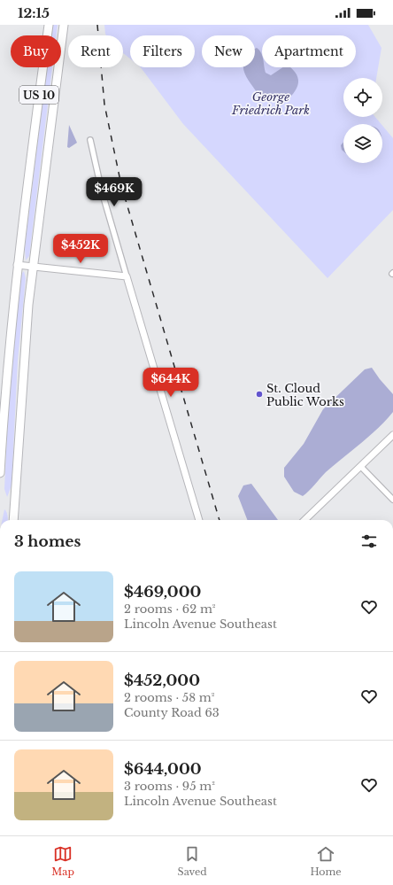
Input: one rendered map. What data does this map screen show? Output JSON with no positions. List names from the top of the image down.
{
  "streets": {
    "highway": ["US 10"]
  },
  "parks": ["George Friedrich Park"],
  "places": ["St. Cloud Public Works"],
  "page": {
    "status": "12:15",
    "chip": [
      "Buy",
      "Rent",
      "Filters",
      "New",
      "Apartment"
    ],
    "price": ["$469K", "$452K", "$644K"],
    "heading": "3 homes",
    "list": [
      {
        "name": "$469,000",
        "note": "2 rooms · 62 m² · Lincoln Avenue Southeast"
      },
      {
        "name": "$452,000",
        "note": "2 rooms · 58 m² · County Road 63"
      },
      {
        "name": "$644,000",
        "note": "3 rooms · 95 m² · Lincoln Avenue Southeast"
      }
    ],
    "tabs": ["Map", "Saved", "Home"]
  }
}
